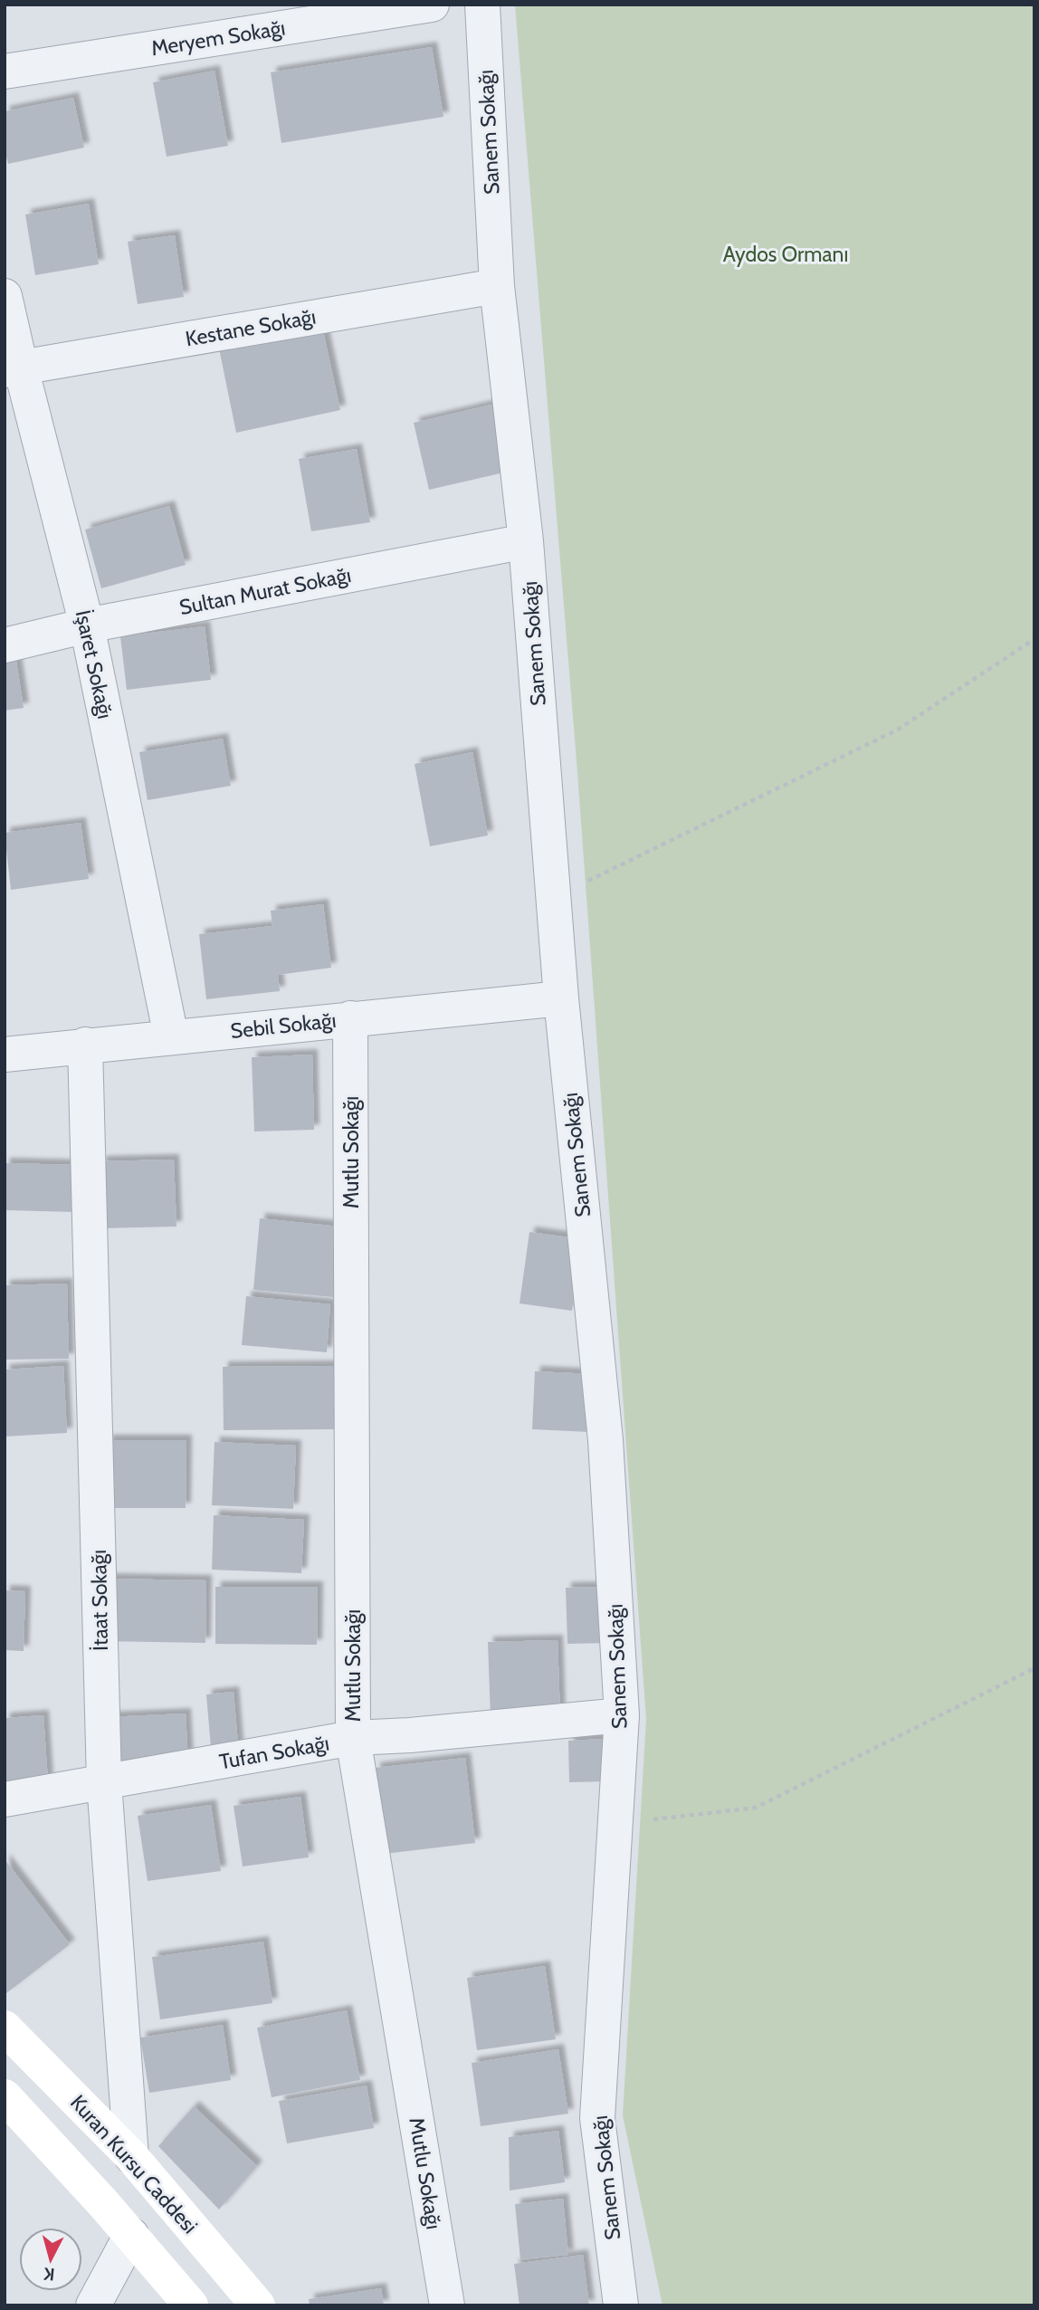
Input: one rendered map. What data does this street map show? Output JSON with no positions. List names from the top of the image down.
{
  "streets": {
    "main road": ["Kuran Kursu Caddesi"],
    "street": [
      "Meryem Sokağı",
      "Sanem Sokağı",
      "Kestane Sokağı",
      "Sultan Murat Sokağı",
      "İşaret Sokağı",
      "Sebil Sokağı",
      "Mutlu Sokağı",
      "İtaat Sokağı",
      "Tufan Sokağı"
    ]
  },
  "crossings": [
    ["Sanem Sokağı", "Kestane Sokağı"],
    ["Sanem Sokağı", "Sultan Murat Sokağı"],
    ["Sanem Sokağı", "Sebil Sokağı"],
    ["Sanem Sokağı", "Tufan Sokağı"],
    ["Kestane Sokağı", "İşaret Sokağı"],
    ["Sultan Murat Sokağı", "İşaret Sokağı"],
    ["İşaret Sokağı", "Sebil Sokağı"],
    ["Sebil Sokağı", "Mutlu Sokağı"],
    ["Sebil Sokağı", "İtaat Sokağı"],
    ["Mutlu Sokağı", "Tufan Sokağı"],
    ["İtaat Sokağı", "Tufan Sokağı"],
    ["İtaat Sokağı", "Kuran Kursu Caddesi"]
  ],
  "parks": ["Aydos Ormanı"],
  "north": "bottom"
}
